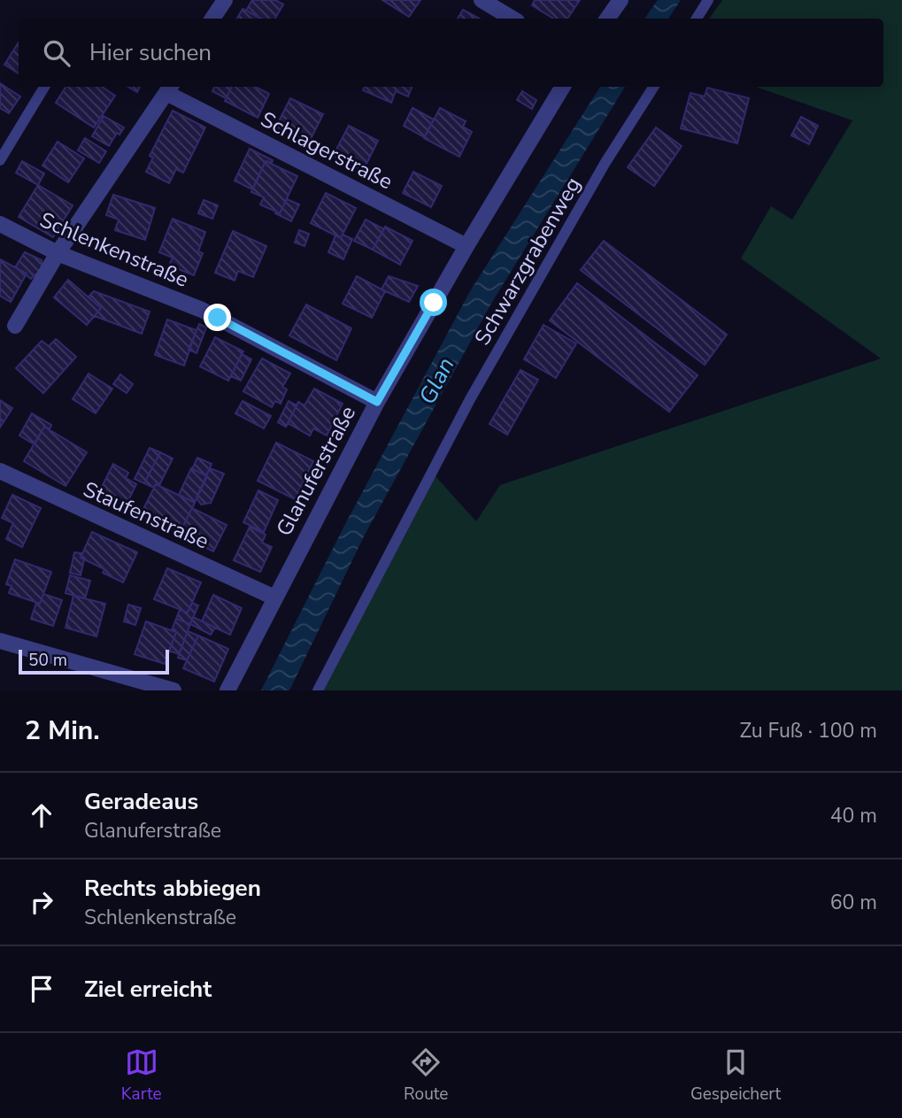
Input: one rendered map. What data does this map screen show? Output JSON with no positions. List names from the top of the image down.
{
  "streets": {
    "street": [
      "Schlagerstraße",
      "Schlenkenstraße",
      "Glanuferstraße",
      "Staufenstraße"
    ],
    "lane": ["Schwarzgrabenweg"]
  },
  "crossings": [
    ["Schlagerstraße", "Glanuferstraße"],
    ["Schlenkenstraße", "Glanuferstraße"],
    ["Glanuferstraße", "Staufenstraße"]
  ],
  "water": ["Glan"],
  "scale_bar": "50 m",
  "page": {
    "search": "Hier suchen",
    "scale": "50 m",
    "heading": ["2 Min.", "Zu Fuß · 100 m"],
    "list": [
      ["Geradeaus", "Glanuferstraße", "40 m"],
      ["Rechts abbiegen", "Schlenkenstraße", "60 m"],
      "Ziel erreicht"
    ],
    "nav": ["Karte", "Route", "Gespeichert"]
  }
}
